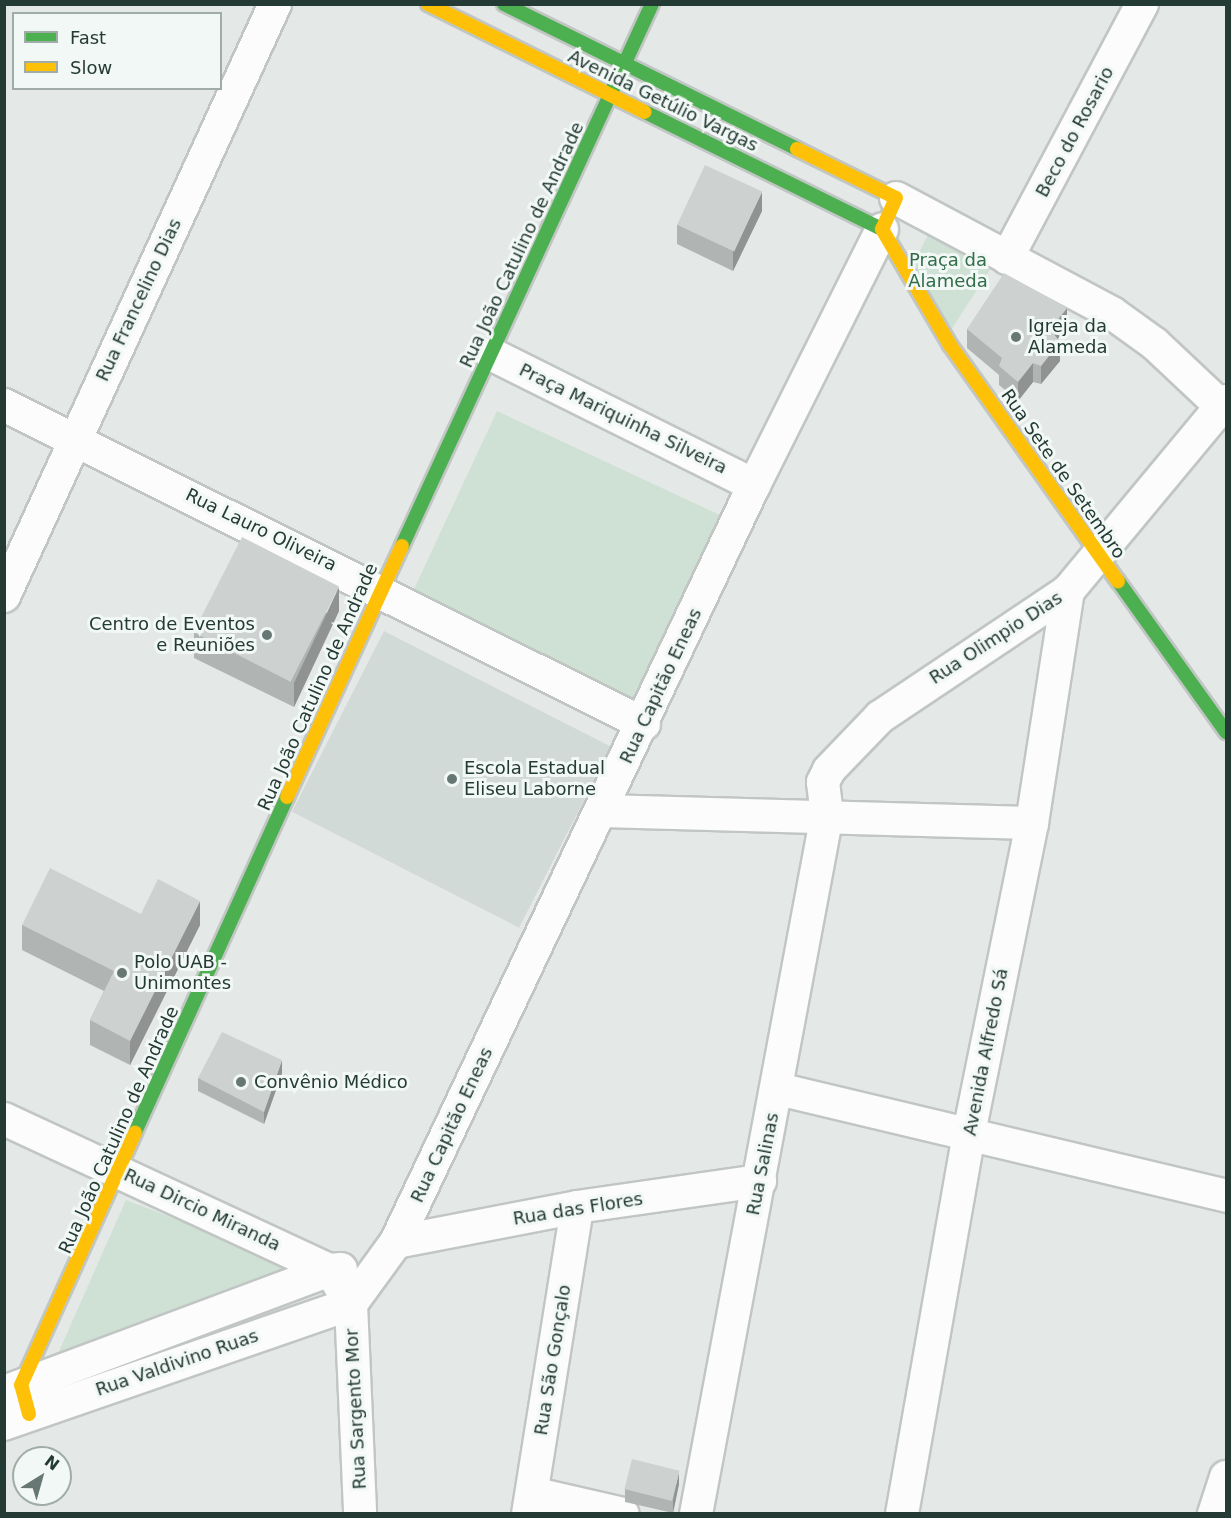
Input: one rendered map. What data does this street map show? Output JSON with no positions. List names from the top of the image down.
{
  "streets": {
    "street": [
      "Avenida Getúlio Vargas",
      "Beco do Rosario",
      "Rua João Catulino de Andrade",
      "Rua Francelino Dias",
      "Praça Mariquinha Silveira",
      "Rua Sete de Setembro",
      "Rua Lauro Oliveira",
      "Rua Olimpio Dias",
      "Rua Capitão Eneas",
      "Avenida Alfredo Sá",
      "Rua Salinas",
      "Rua das Flores",
      "Rua Dircio Miranda",
      "Rua São Gonçalo",
      "Rua Valdivino Ruas",
      "Rua Sargento Mor"
    ]
  },
  "crossings": [
    ["Avenida Getúlio Vargas", "Rua João Catulino de Andrade"],
    ["Avenida Getúlio Vargas", "Rua Sete de Setembro"],
    ["Avenida Getúlio Vargas", "Rua Capitão Eneas"],
    ["Rua João Catulino de Andrade", "Praça Mariquinha Silveira"],
    ["Rua João Catulino de Andrade", "Rua Lauro Oliveira"],
    ["Rua João Catulino de Andrade", "Rua Dircio Miranda"],
    ["Rua João Catulino de Andrade", "Rua Valdivino Ruas"],
    ["Rua Francelino Dias", "Rua Lauro Oliveira"],
    ["Praça Mariquinha Silveira", "Rua Capitão Eneas"],
    ["Rua Sete de Setembro", "Rua Olimpio Dias"],
    ["Rua Sete de Setembro", "Rua Capitão Eneas"],
    ["Rua Lauro Oliveira", "Rua Capitão Eneas"],
    ["Rua Olimpio Dias", "Avenida Alfredo Sá"],
    ["Rua Olimpio Dias", "Rua Salinas"],
    ["Rua Capitão Eneas", "Rua das Flores"],
    ["Rua Capitão Eneas", "Rua Valdivino Ruas"],
    ["Rua Capitão Eneas", "Rua Sargento Mor"],
    ["Rua Salinas", "Rua das Flores"],
    ["Rua das Flores", "Rua São Gonçalo"],
    ["Rua Dircio Miranda", "Rua Valdivino Ruas"],
    ["Rua Valdivino Ruas", "Rua Sargento Mor"]
  ],
  "parks": ["Praça da Alameda"],
  "places": [
    "Igreja da Alameda",
    "Centro de Eventos e Reuniões",
    "Escola Estadual Eliseu Laborne",
    "Polo UAB - Unimontes",
    "Convênio Médico"
  ],
  "legend": ["Fast", "Slow"],
  "north": "top right"
}
